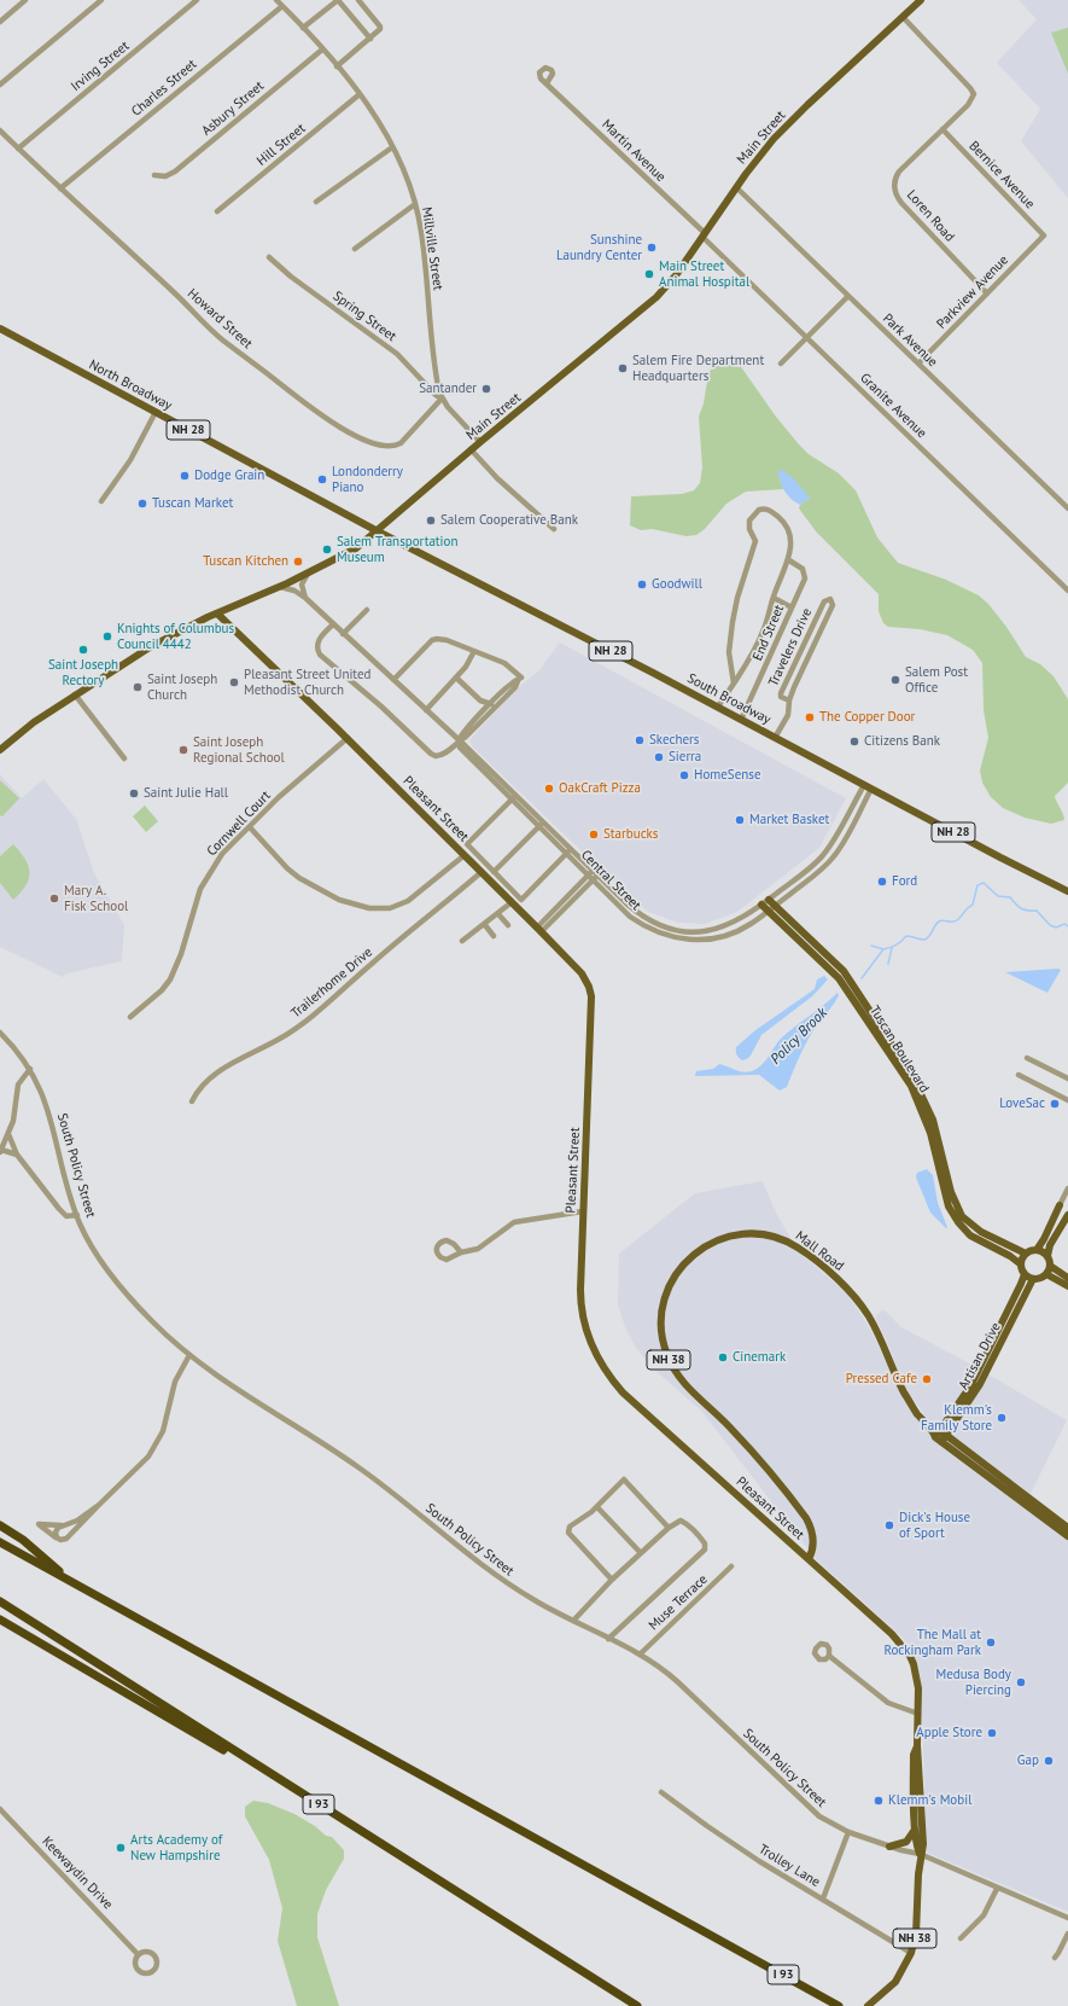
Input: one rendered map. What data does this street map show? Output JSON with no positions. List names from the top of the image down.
{
  "streets": {
    "highway": ["I 93"],
    "main road": [
      "Main Street",
      "North Broadway",
      "NH 28",
      "South Broadway",
      "Pleasant Street",
      "Tuscan Boulevard",
      "Mall Road",
      "Artisan Drive",
      "NH 38"
    ],
    "street": [
      "Irving Street",
      "Charles Street",
      "Asbury Street",
      "Hill Street",
      "Martin Avenue",
      "Bernice Avenue",
      "Loren Road",
      "Millville Street",
      "Parkview Avenue",
      "Spring Street",
      "Howard Street",
      "Park Avenue",
      "Granite Avenue",
      "End Street",
      "Travelers Drive",
      "Cornwell Court",
      "Central Street",
      "Trailerhome Drive",
      "South Policy Street",
      "Muse Terrace",
      "Trolley Lane",
      "Keewaydin Drive"
    ]
  },
  "crossings": [
    ["Irving Street", "Howard Street"],
    ["Charles Street", "Millville Street"],
    ["Charles Street", "Howard Street"],
    ["Asbury Street", "Millville Street"],
    ["Main Street", "Martin Avenue"],
    ["Main Street", "Millville Street"],
    ["Main Street", "Park Avenue"],
    ["Main Street", "North Broadway"],
    ["Main Street", "Granite Avenue"],
    ["Main Street", "South Broadway"],
    ["Main Street", "Pleasant Street"],
    ["Main Street", "Central Street"],
    ["Hill Street", "Millville Street"],
    ["Martin Avenue", "Granite Avenue"],
    ["Bernice Avenue", "Loren Road"],
    ["Bernice Avenue", "Parkview Avenue"],
    ["Loren Road", "Parkview Avenue"],
    ["Millville Street", "Spring Street"],
    ["Millville Street", "Howard Street"],
    ["Parkview Avenue", "Park Avenue"],
    ["Spring Street", "Howard Street"],
    ["North Broadway", "South Broadway"],
    ["End Street", "South Broadway"],
    ["Travelers Drive", "South Broadway"],
    ["South Broadway", "Central Street"],
    ["Pleasant Street", "Cornwell Court"],
    ["Pleasant Street", "Trailerhome Drive"],
    ["Pleasant Street", "South Policy Street"],
    ["Pleasant Street", "Mall Road"],
    ["Pleasant Street", "NH 38"],
    ["Central Street", "Tuscan Boulevard"],
    ["Tuscan Boulevard", "Artisan Drive"],
    ["South Policy Street", "NH 38"],
    ["South Policy Street", "Muse Terrace"],
    ["Mall Road", "Artisan Drive"],
    ["NH 38", "Trolley Lane"]
  ],
  "water": ["Policy Brook"],
  "places": [
    "Sunshine Laundry Center",
    "Main Street Animal Hospital",
    "Salem Fire Department Headquarters",
    "Santander",
    "Dodge Grain",
    "Londonderry Piano",
    "Tuscan Market",
    "Salem Cooperative Bank",
    "Salem Transportation Museum",
    "Tuscan Kitchen",
    "Goodwill",
    "Knights of Columbus Council 4442",
    "Saint Joseph Rectory",
    "Salem Post Office",
    "Pleasant Street United Methodist Church",
    "Saint Joseph Church",
    "The Copper Door",
    "Skechers",
    "Citizens Bank",
    "Saint Joseph Regional School",
    "Sierra",
    "HomeSense",
    "OakCraft Pizza",
    "Saint Julie Hall",
    "Market Basket",
    "Starbucks",
    "Ford",
    "Mary A. Fisk School",
    "LoveSac",
    "Cinemark",
    "Pressed Cafe",
    "Klemm's Family Store",
    "Dick's House of Sport",
    "The Mall at Rockingham Park",
    "Medusa Body Piercing",
    "Apple Store",
    "Gap",
    "Klemm's Mobil",
    "Arts Academy of New Hampshire"
  ]
}
